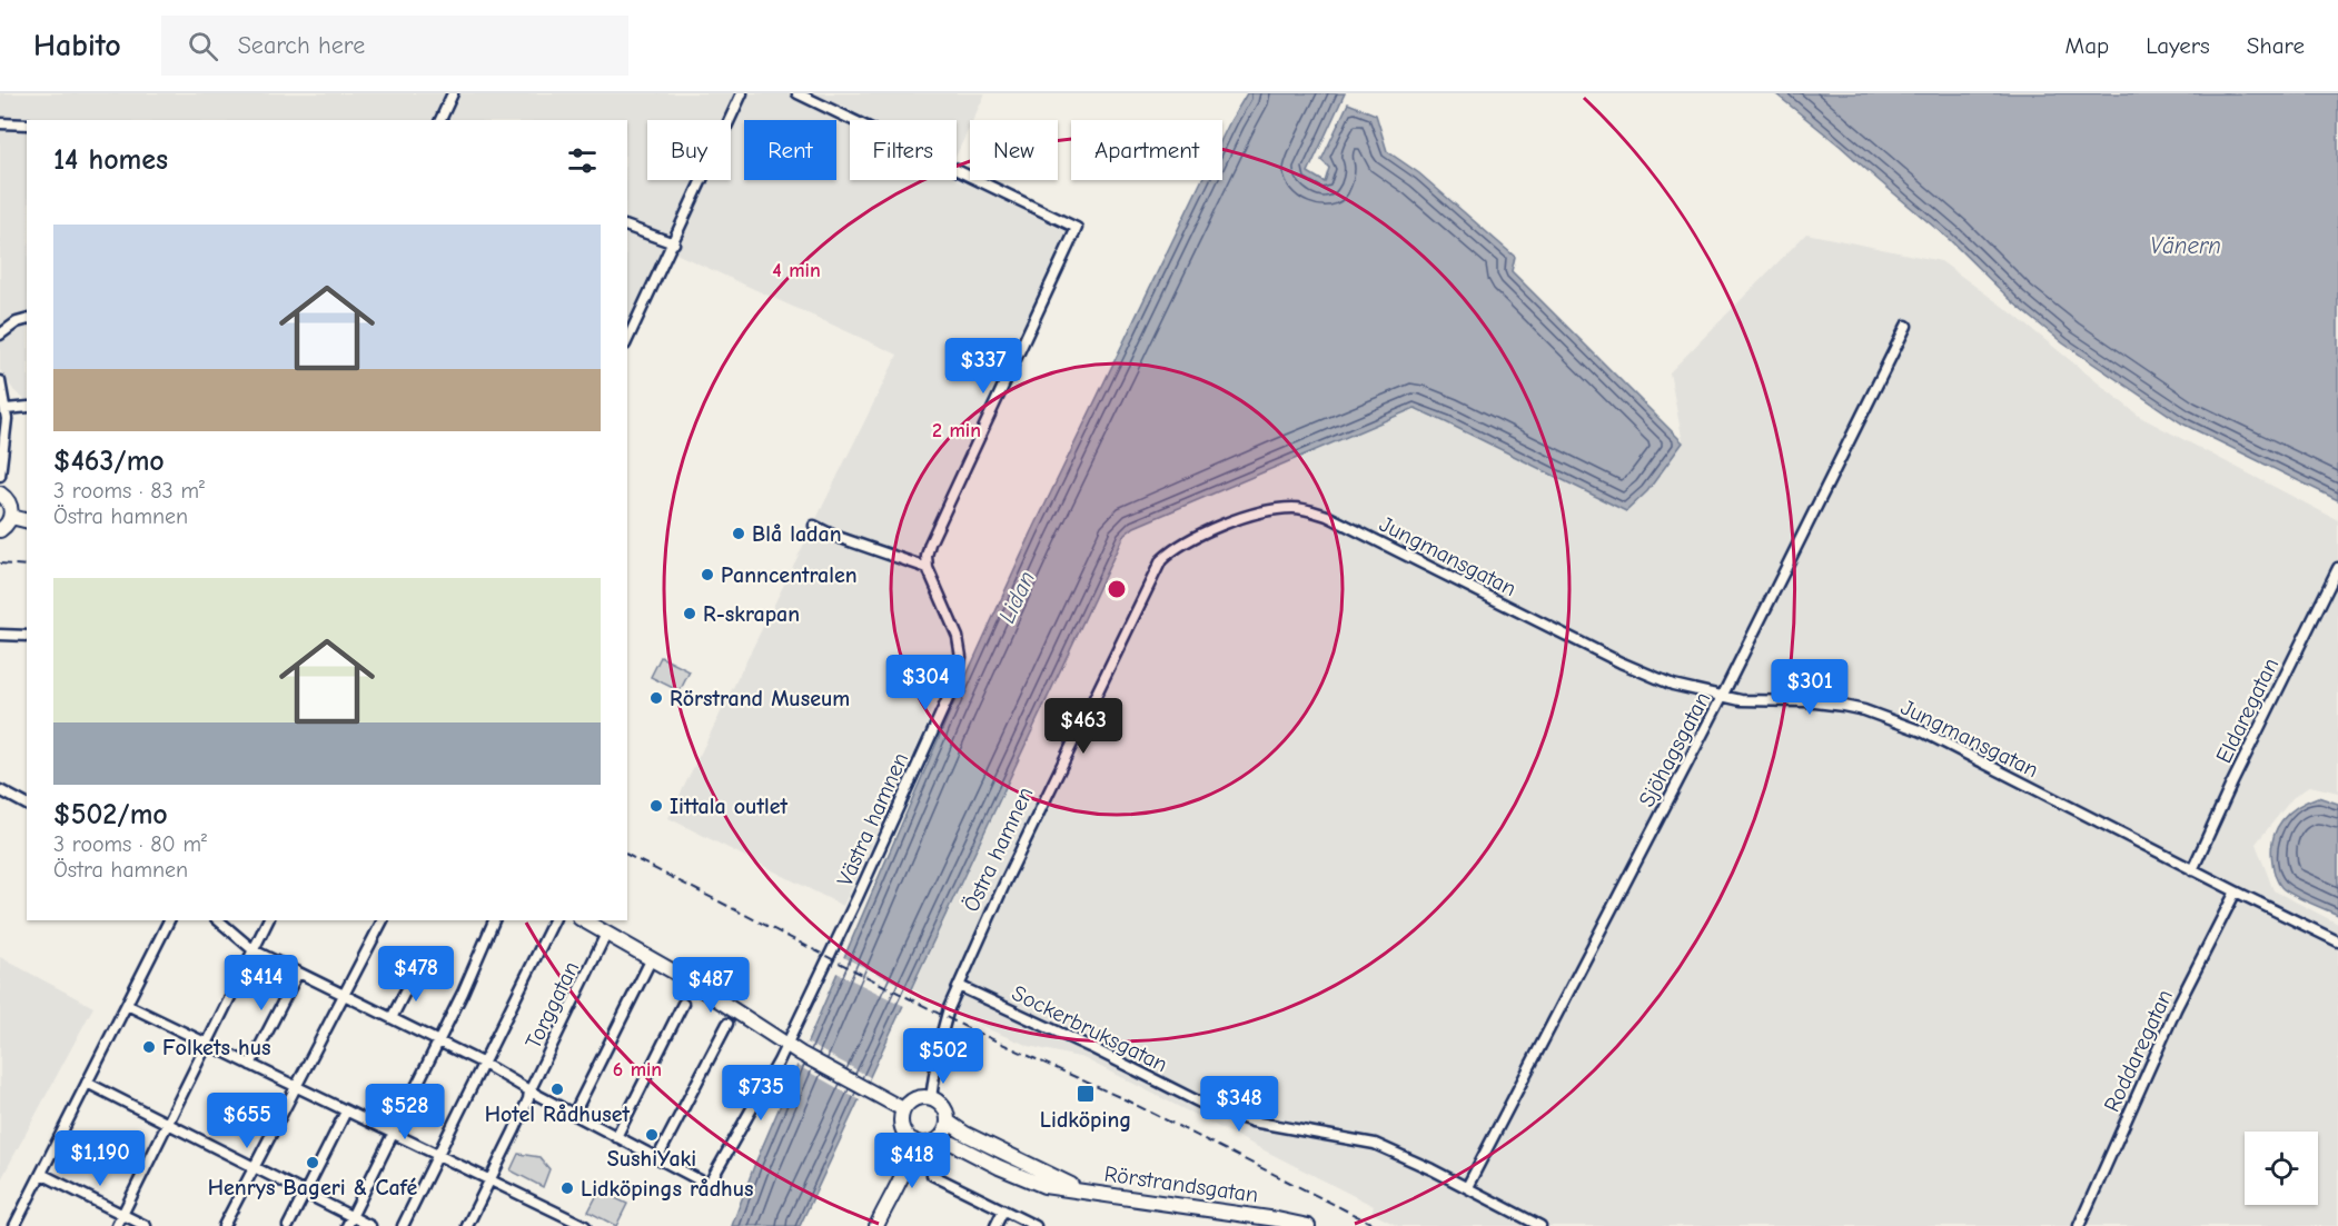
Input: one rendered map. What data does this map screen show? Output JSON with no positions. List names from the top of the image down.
{
  "streets": {
    "main road": ["Rörstrandsgatan"],
    "street": [
      "Jungmansgatan",
      "Eldaregatan",
      "Sjöhagsgatan",
      "Västra hamnen",
      "Östra hamnen",
      "Torggatan",
      "Sockerbruksgatan",
      "Roddaregatan"
    ]
  },
  "crossings": [
    ["Jungmansgatan", "Eldaregatan"],
    ["Jungmansgatan", "Sjöhagsgatan"],
    ["Jungmansgatan", "Östra hamnen"],
    ["Jungmansgatan", "Roddaregatan"],
    ["Sjöhagsgatan", "Sockerbruksgatan"],
    ["Östra hamnen", "Sockerbruksgatan"],
    ["Östra hamnen", "Rörstrandsgatan"]
  ],
  "water": ["Vänern", "Lidan"],
  "places": {
    "other": [
      "Blå ladan",
      "Panncentralen",
      "R-skrapan",
      "Rörstrand Museum",
      "Iittala outlet",
      "Folkets hus",
      "Hotel Rådhuset",
      "SushiYaki",
      "Henrys Bageri & Café",
      "Lidköpings rådhus"
    ],
    "transit": ["Lidköping"]
  },
  "page": {
    "header": "Habito",
    "search": "Search here",
    "nav": ["Map", "Layers", "Share"],
    "chip": [
      "Buy",
      "Rent",
      "Filters",
      "New",
      "Apartment"
    ],
    "heading": "14 homes",
    "list": [
      {
        "name": "$463/mo",
        "note": "3 rooms · 83 m² · Östra hamnen"
      },
      {
        "name": "$502/mo",
        "note": "3 rooms · 80 m² · Östra hamnen"
      }
    ],
    "price": [
      "$337",
      "$304",
      "$301",
      "$463",
      "$478",
      "$414",
      "$487",
      "$502",
      "$735",
      "$348",
      "$528",
      "$655",
      "$1,190",
      "$418"
    ]
  },
  "rings": ["4 min", "2 min", "6 min"]
}
